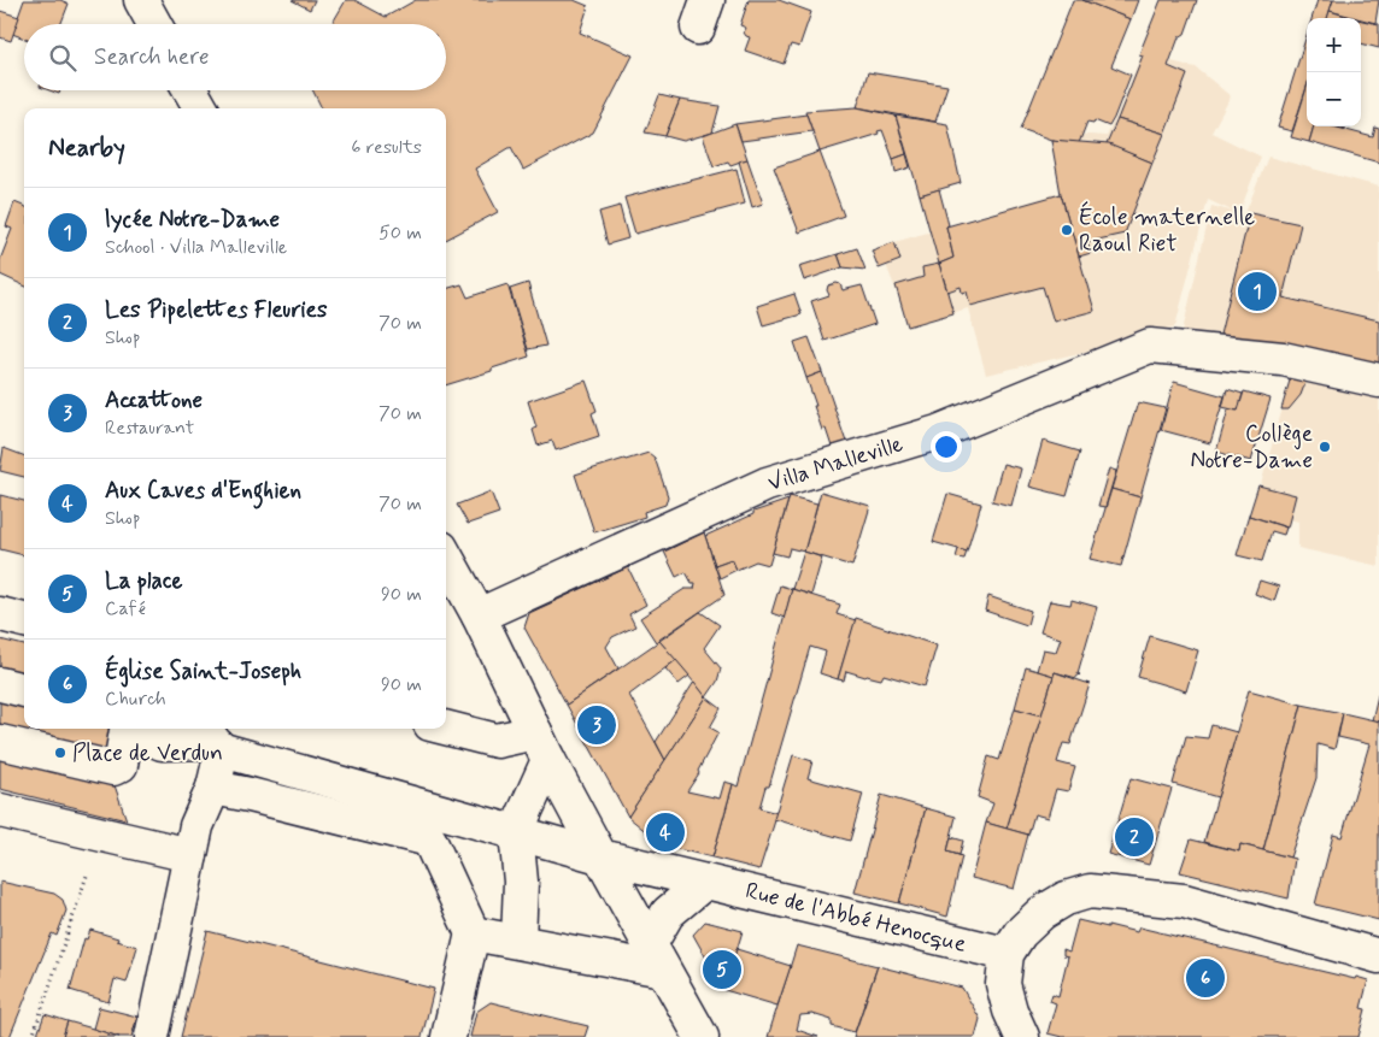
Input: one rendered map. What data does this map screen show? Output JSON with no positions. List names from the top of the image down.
{
  "streets": {
    "street": ["Villa Malleville", "Rue de l'Abbé Henocque"]
  },
  "places": ["École maternelle Raoul Riet", "Collège Notre-Dame", "Place de Verdun"],
  "page": {
    "map_buttons": ["+", "−"],
    "search": "Search here",
    "heading": ["Nearby", "6 results"],
    "list": [
      {
        "mark": "1",
        "name": "lycée Notre-Dame",
        "note": "School · Villa Malleville",
        "value": "50 m"
      },
      {
        "mark": "2",
        "name": "Les Pipelettes Fleuries",
        "note": "Shop",
        "value": "70 m"
      },
      {
        "mark": "3",
        "name": "Accattone",
        "note": "Restaurant",
        "value": "70 m"
      },
      {
        "mark": "4",
        "name": "Aux Caves d'Enghien",
        "note": "Shop",
        "value": "70 m"
      },
      {
        "mark": "5",
        "name": "La place",
        "note": "Café",
        "value": "90 m"
      },
      {
        "mark": "6",
        "name": "Église Saint-Joseph",
        "note": "Church",
        "value": "90 m"
      }
    ],
    "pins": [
      "1",
      "3",
      "4",
      "2",
      "5",
      "6"
    ]
  }
}
